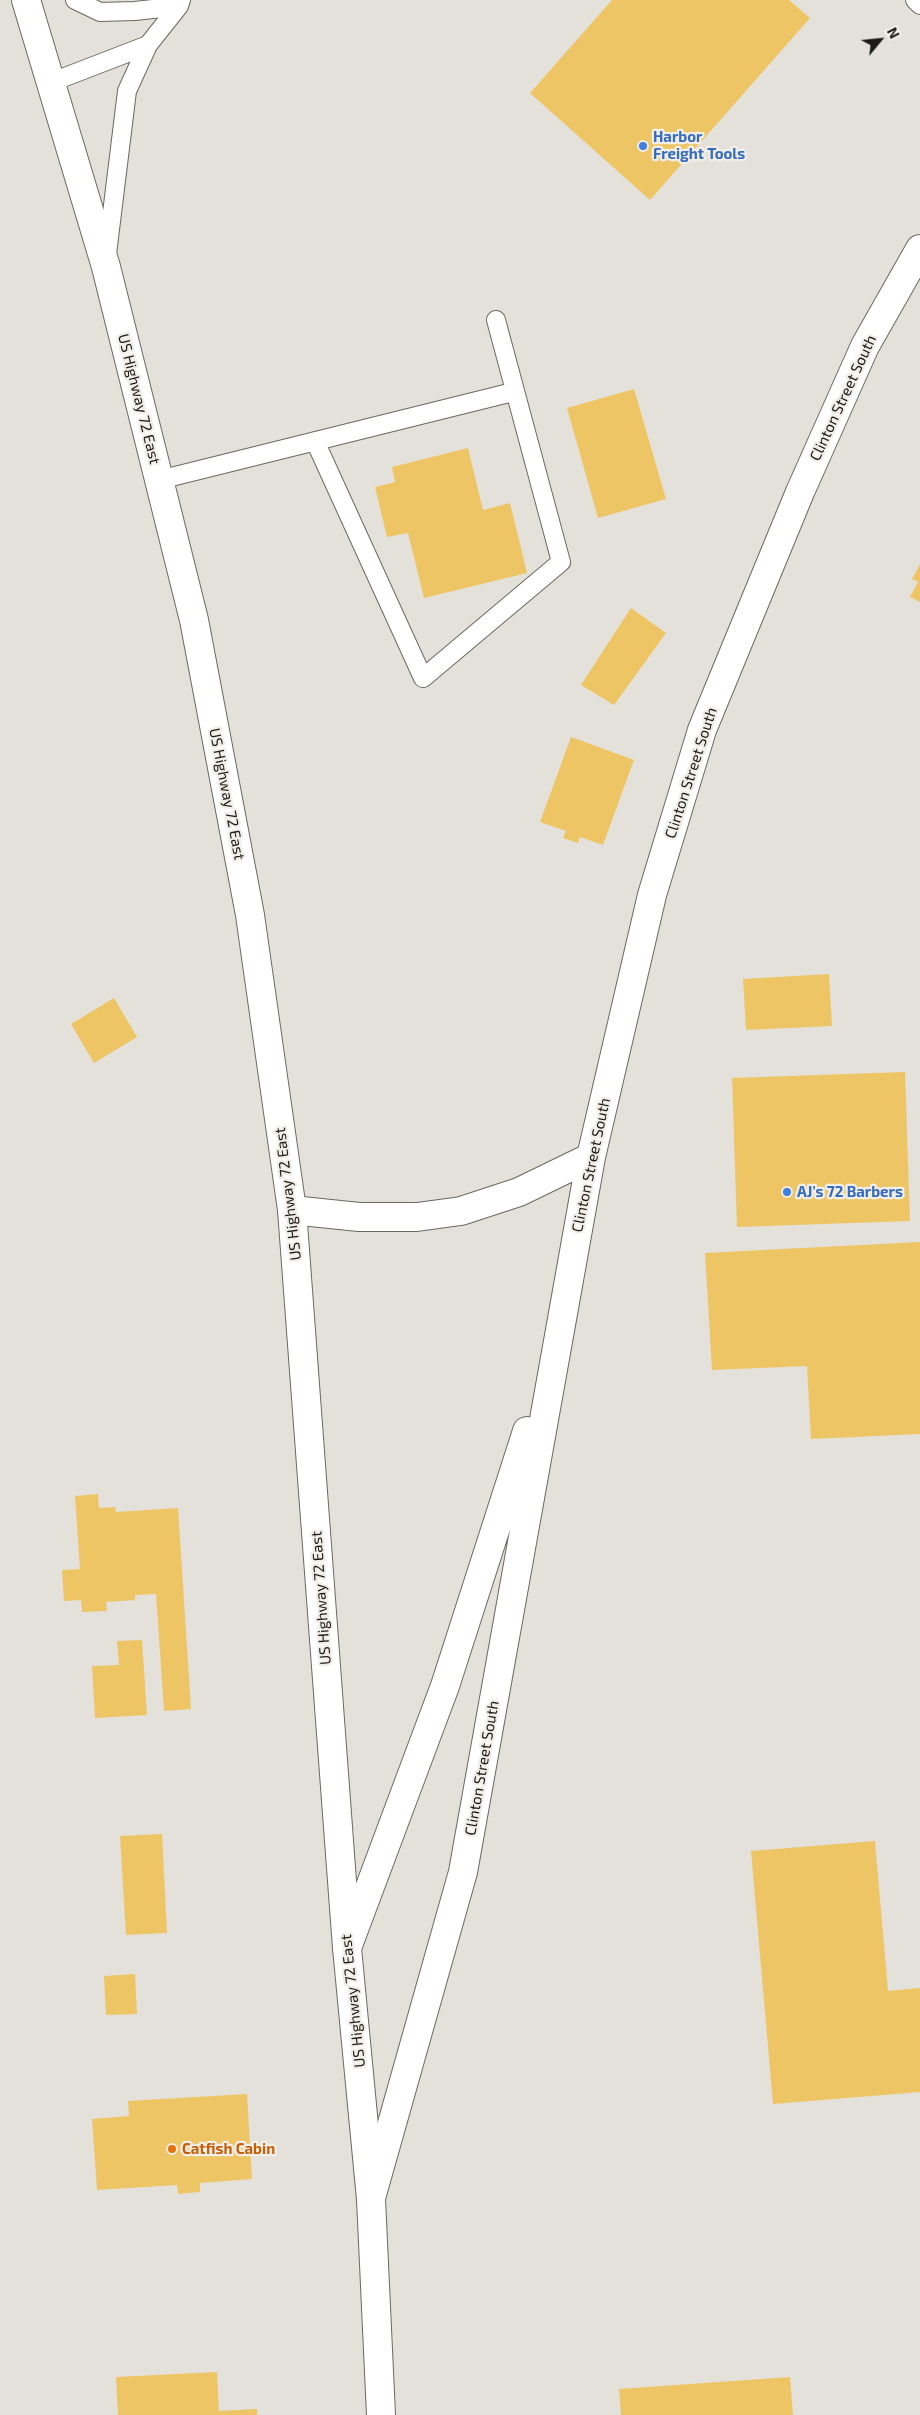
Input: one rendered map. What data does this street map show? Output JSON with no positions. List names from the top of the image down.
{
  "streets": {
    "main road": ["Clinton Street South", "US Highway 72 East"]
  },
  "crossings": [
    ["Clinton Street South", "US Highway 72 East"]
  ],
  "places": ["Harbor Freight Tools", "AJ's 72 Barbers", "Catfish Cabin"],
  "north": "top right"
}
